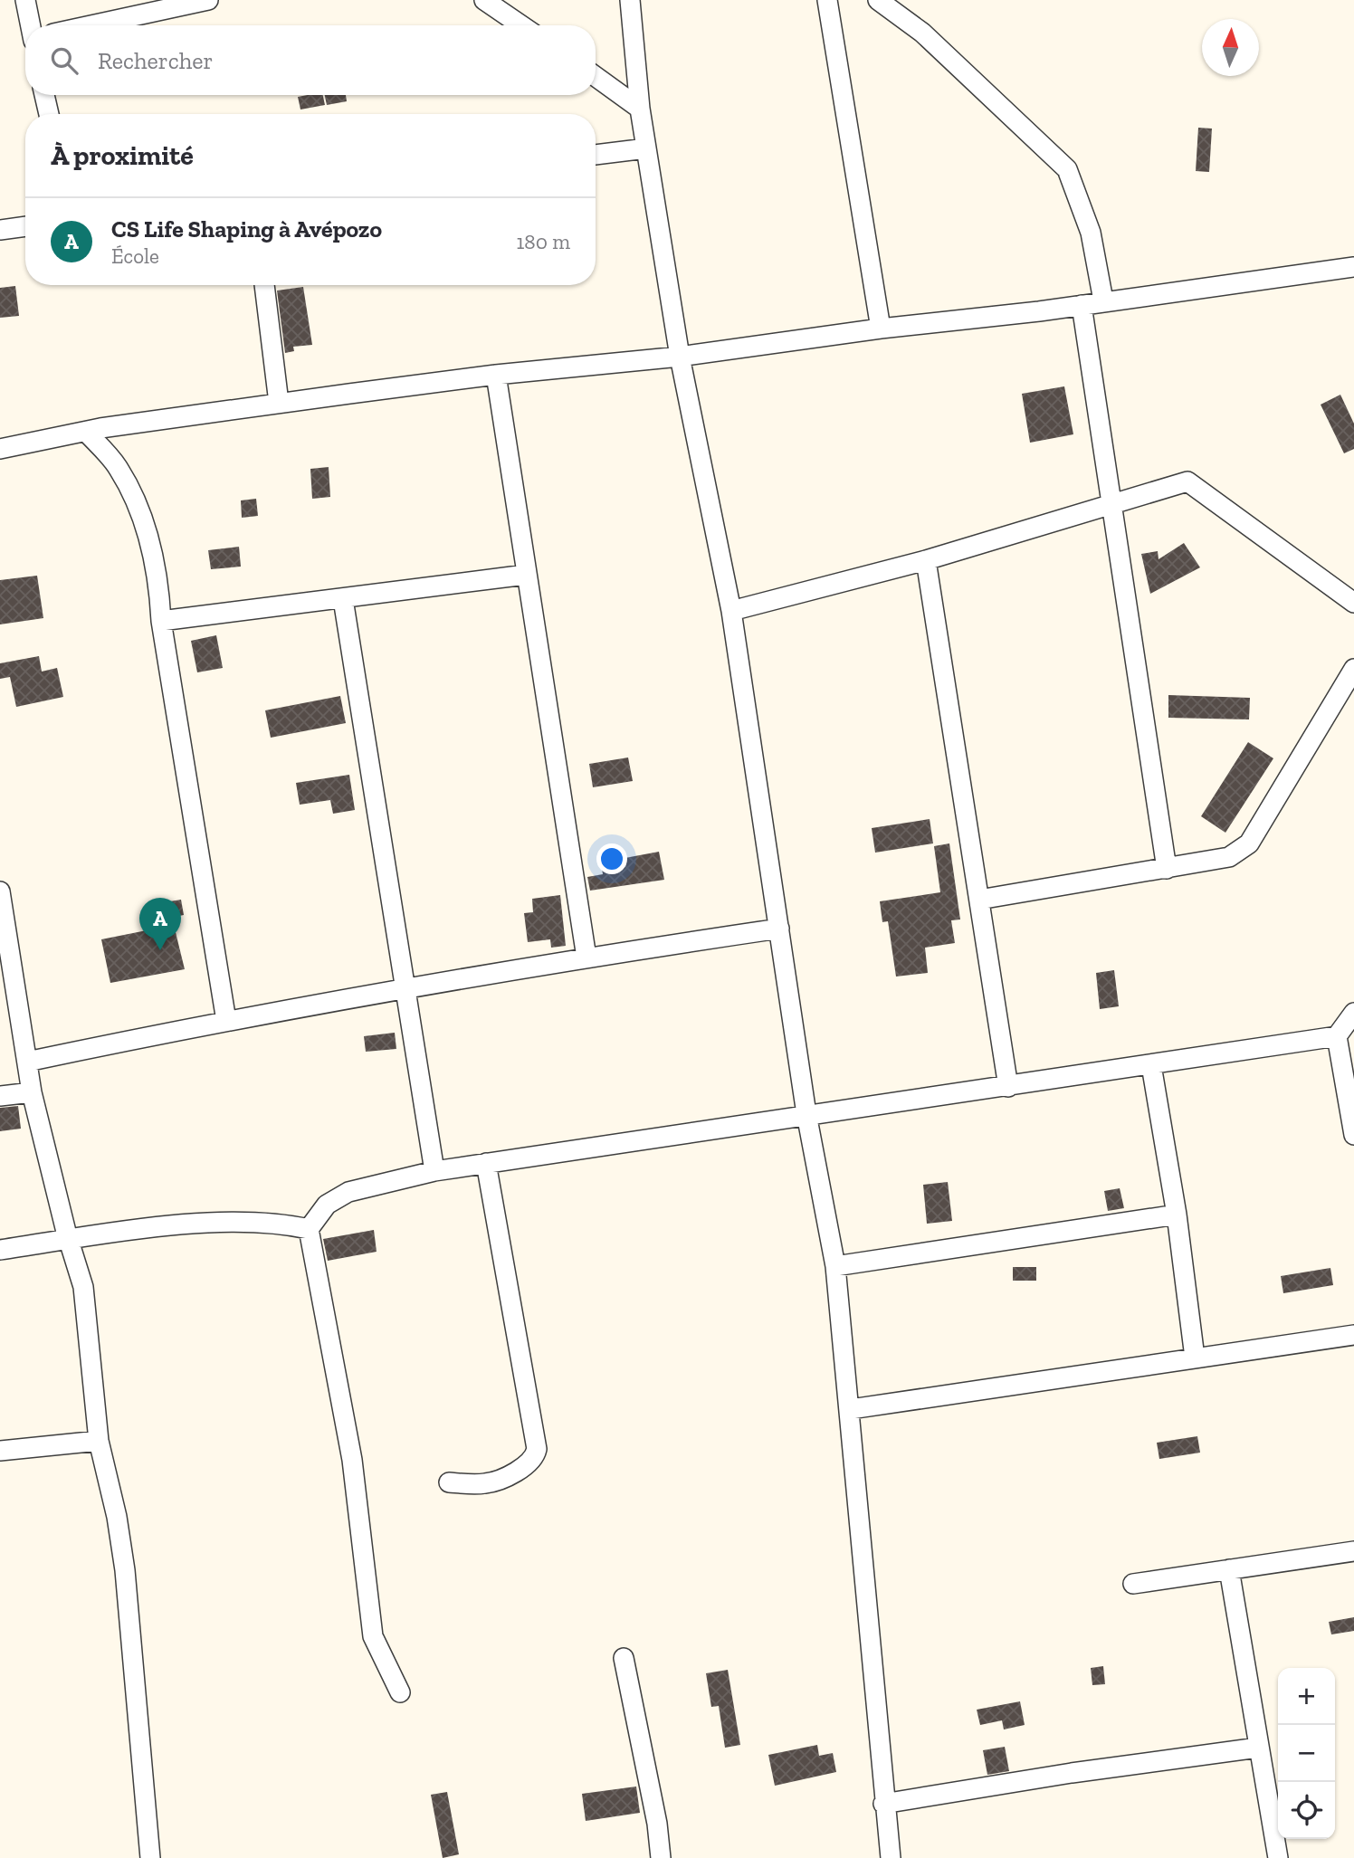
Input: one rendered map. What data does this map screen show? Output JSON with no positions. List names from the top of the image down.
{
  "north": "top",
  "page": {
    "search": "Rechercher",
    "heading": "À proximité",
    "list": [
      {
        "mark": "A",
        "name": "CS Life Shaping à Avépozo",
        "note": "École",
        "value": "180 m"
      }
    ],
    "pins": "A",
    "map_buttons": ["+", "−"]
  }
}
